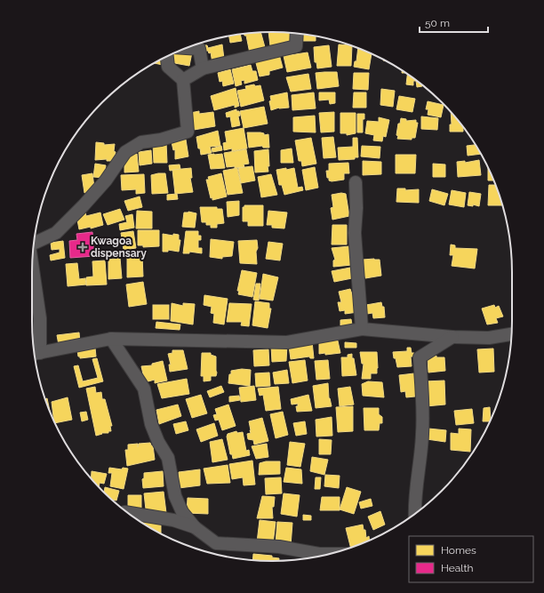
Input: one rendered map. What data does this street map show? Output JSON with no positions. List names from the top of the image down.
{
  "places": {
    "health": ["Kwagoa dispensary"]
  },
  "legend": ["Homes", "Health"],
  "scale_bar": "50 m"
}
